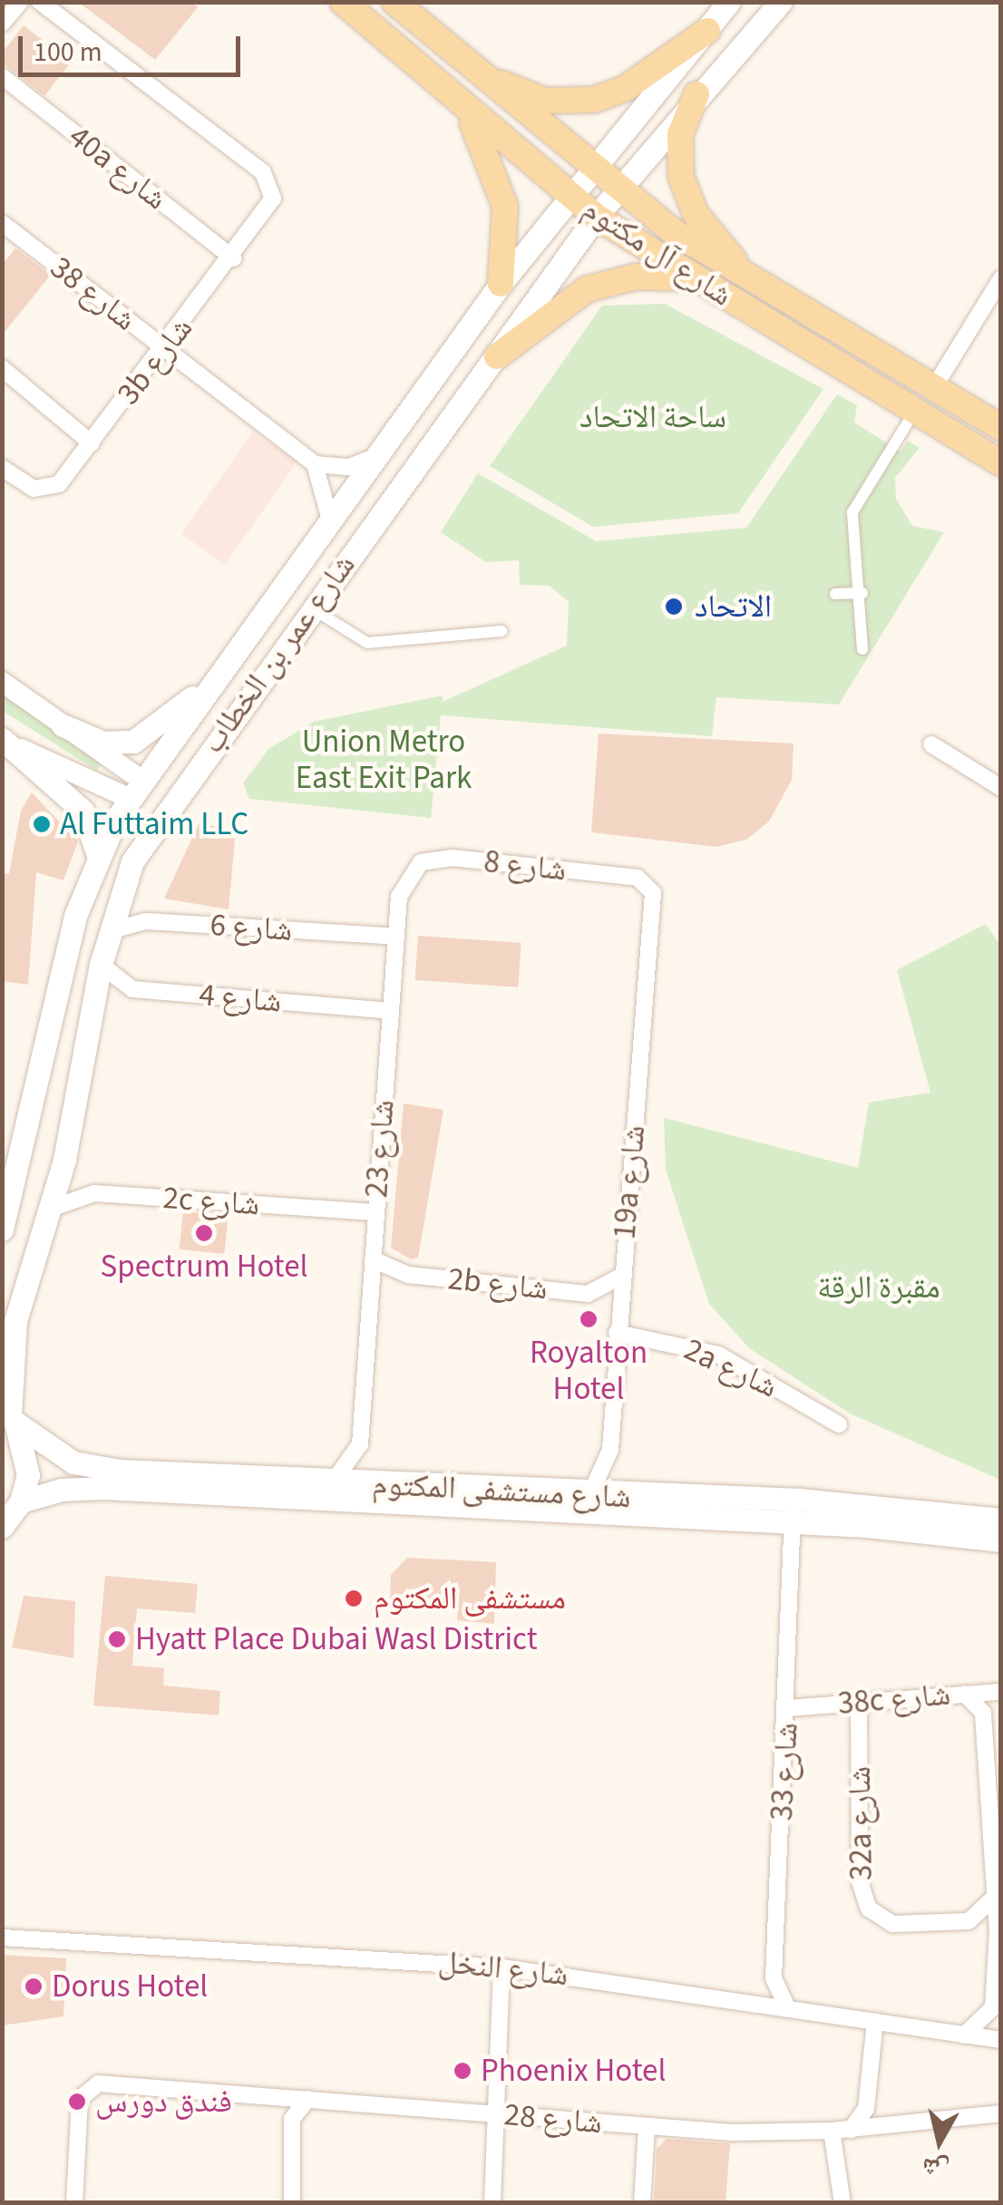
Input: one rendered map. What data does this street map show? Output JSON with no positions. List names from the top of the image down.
{
  "streets": {
    "main road": ["شارع آل مكتوم", "شارع عمر بن الخطاب", "شارع مستشفى المكتوم"],
    "street": [
      "40a شارع",
      "شارع 38",
      "3b شارع",
      "شارع 8",
      "شارع 6",
      "شارع 4",
      "شارع 23",
      "19a شارع",
      "2c شارع",
      "2b شارع",
      "2a شارع",
      "38c شارع",
      "شارع 33",
      "32a شارع",
      "شارع النخل",
      "شارع 28"
    ]
  },
  "crossings": [
    ["40a شارع", "3b شارع"],
    ["شارع آل مكتوم", "شارع عمر بن الخطاب"],
    ["شارع 38", "3b شارع"],
    ["شارع عمر بن الخطاب", "شارع 6"],
    ["شارع عمر بن الخطاب", "شارع 4"],
    ["شارع عمر بن الخطاب", "2c شارع"],
    ["شارع عمر بن الخطاب", "شارع مستشفى المكتوم"],
    ["شارع 8", "شارع 23"],
    ["شارع 8", "19a شارع"],
    ["شارع 6", "شارع 23"],
    ["شارع 4", "شارع 23"],
    ["شارع 23", "2c شارع"],
    ["شارع 23", "2b شارع"],
    ["19a شارع", "2b شارع"],
    ["19a شارع", "2a شارع"],
    ["19a شارع", "شارع مستشفى المكتوم"],
    ["شارع مستشفى المكتوم", "شارع 33"],
    ["38c شارع", "شارع 33"],
    ["38c شارع", "32a شارع"],
    ["شارع 33", "شارع النخل"]
  ],
  "parks": ["ساحة الاتحاد", "Union Metro East Exit Park", "مقبرة الرقة"],
  "places": [
    "الاتحاد",
    "Al Futtaim LLC",
    "Spectrum Hotel",
    "Royalton Hotel",
    "مستشفى المكتوم",
    "Hyatt Place Dubai Wasl District",
    "Dorus Hotel",
    "Phoenix Hotel",
    "فندق دورس"
  ],
  "scale_bar": "100 m",
  "north": "bottom"
}
